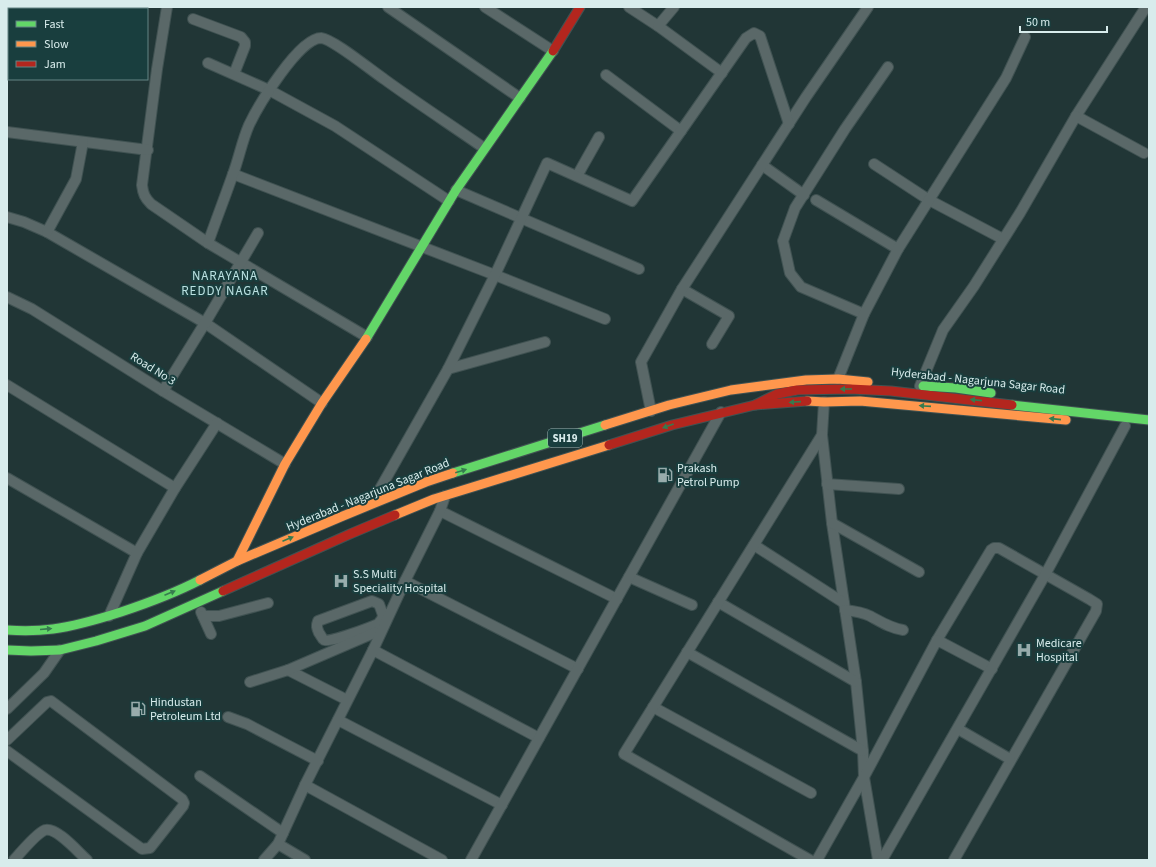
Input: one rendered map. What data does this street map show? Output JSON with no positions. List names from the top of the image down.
{
  "streets": {
    "main road": ["Hyderabad - Nagarjuna Sagar Road", "SH19"],
    "street": ["Road No 3"]
  },
  "districts": ["NARAYANA REDDY NAGAR"],
  "places": {
    "fuel station": ["Prakash Petrol Pump", "Hindustan Petroleum Ltd"],
    "hospital": ["S.S Multi Speciality Hospital", "Medicare Hospital"]
  },
  "legend": ["Fast", "Slow", "Jam"],
  "scale_bar": "50 m"
}
